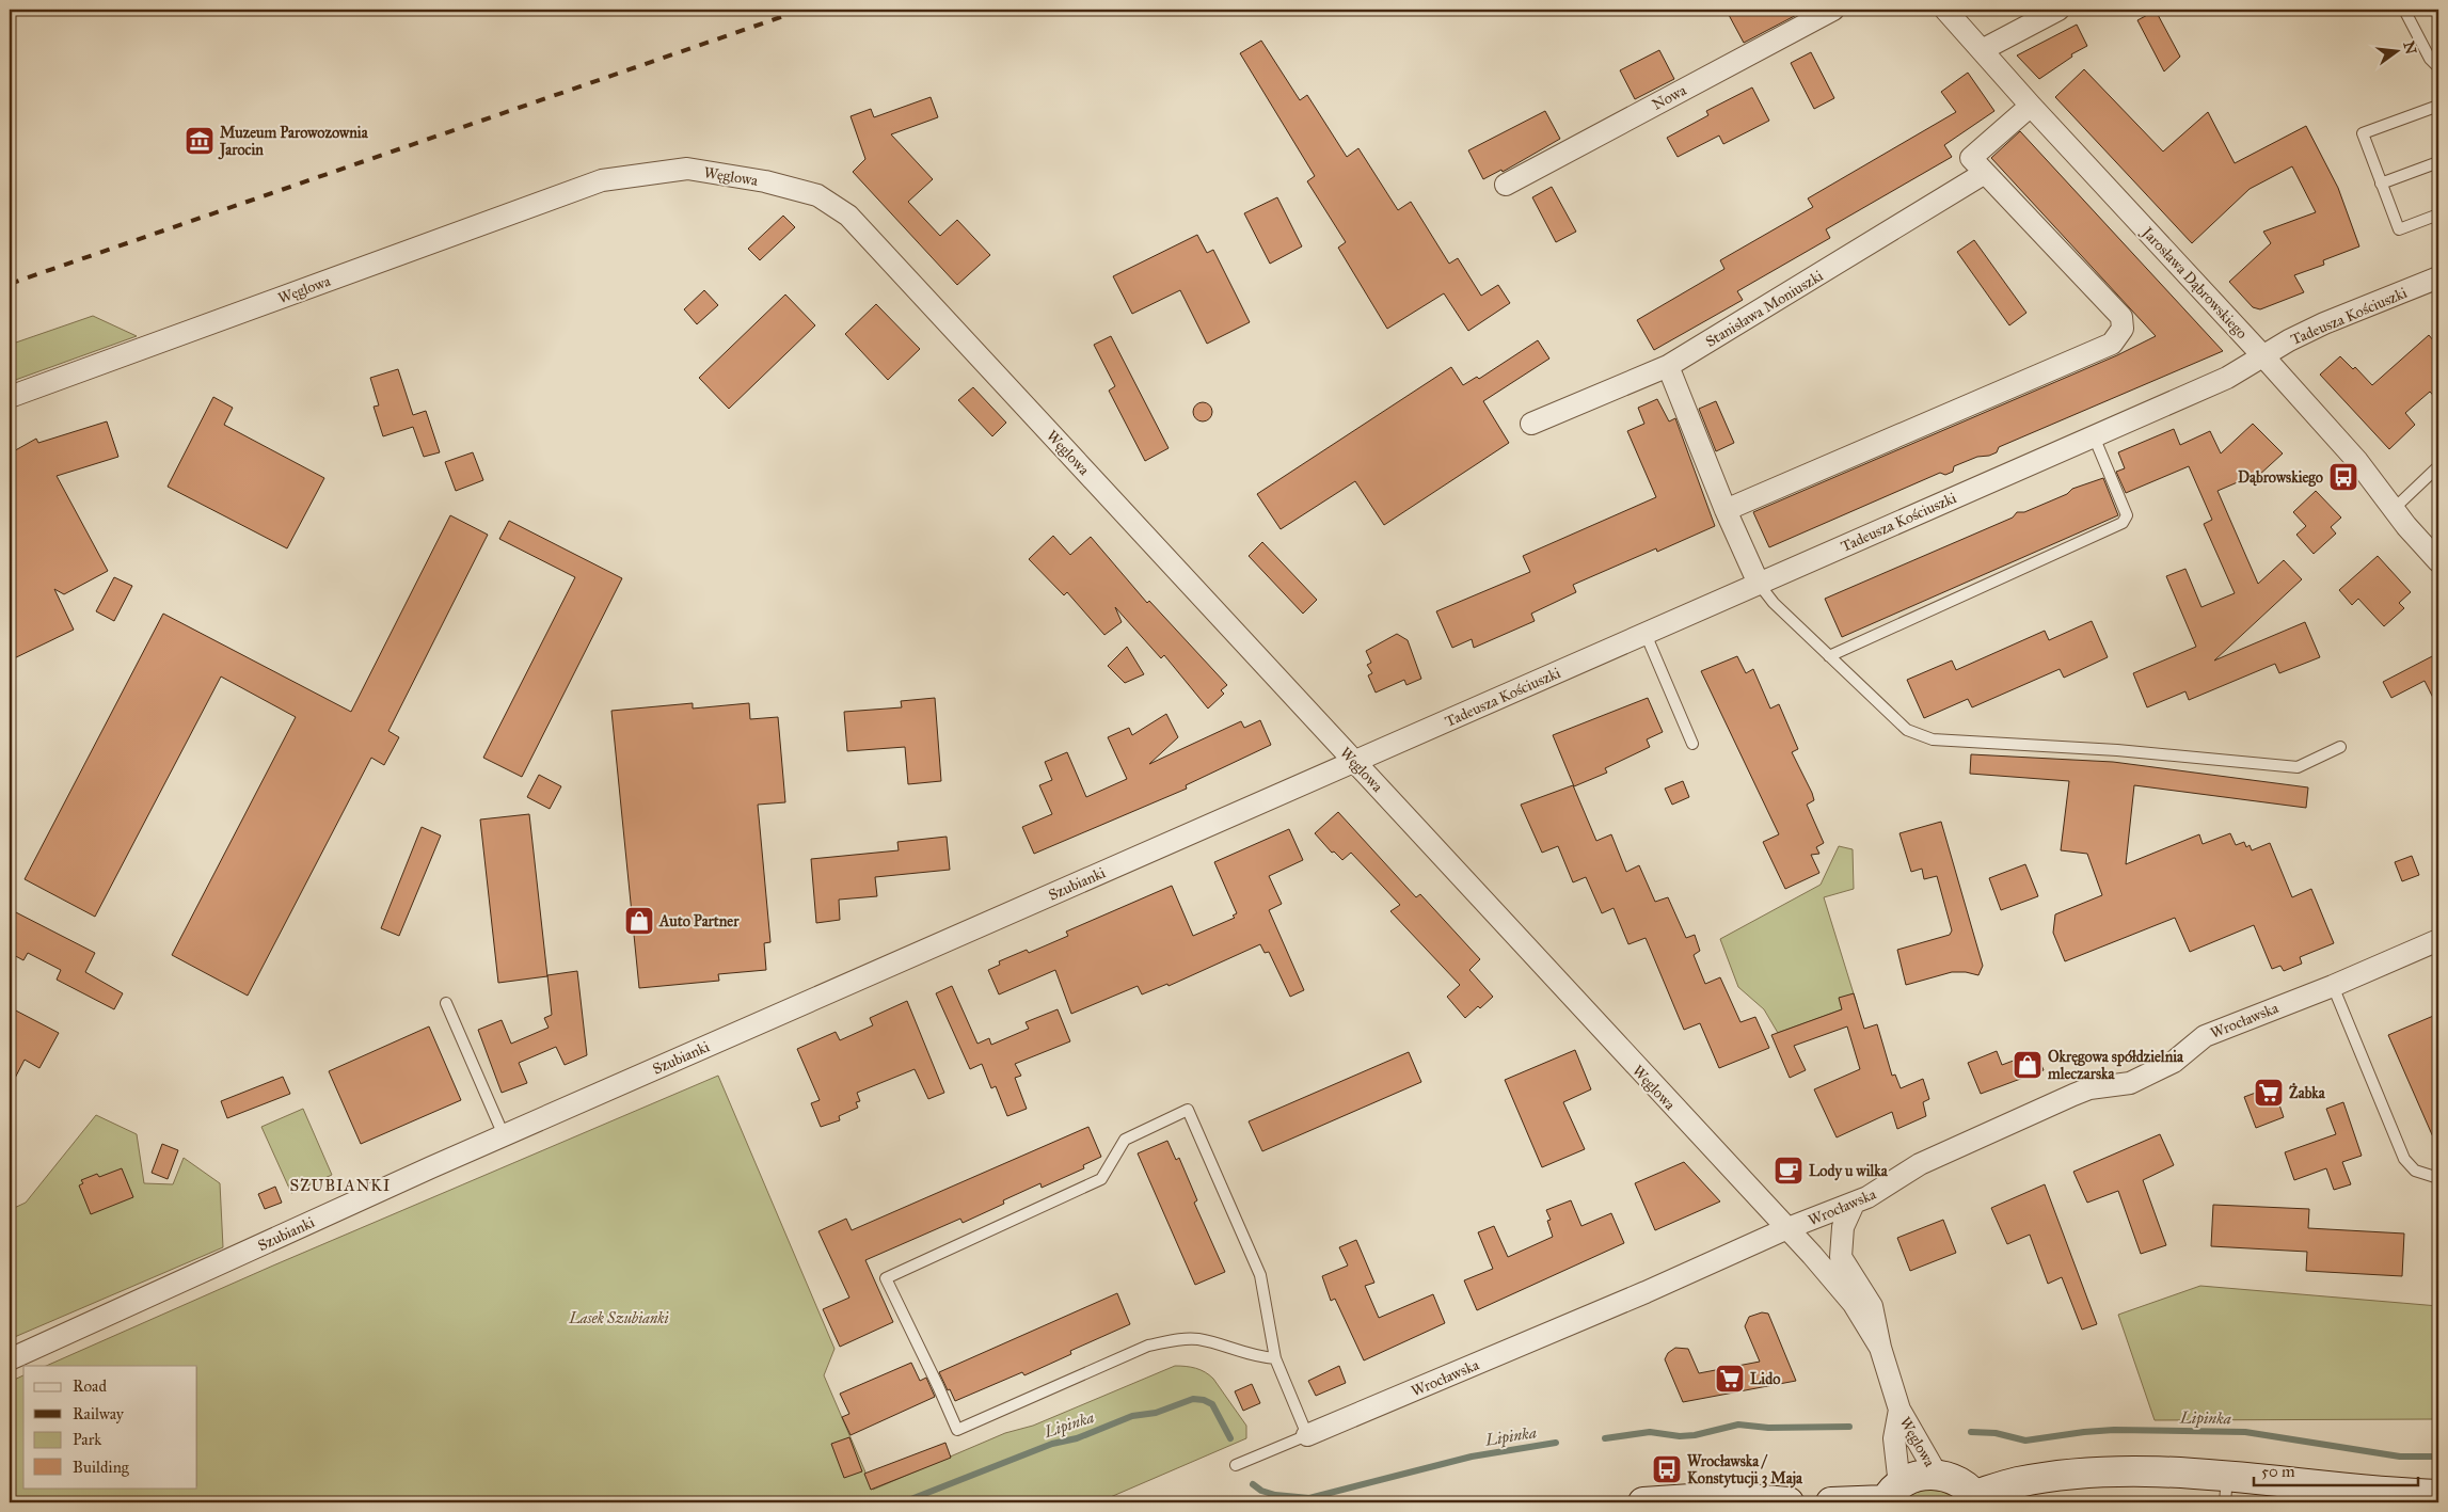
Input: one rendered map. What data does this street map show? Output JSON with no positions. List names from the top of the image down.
{
  "streets": {
    "street": [
      "Nowa",
      "Węglowa",
      "Jarosława Dąbrowskiego",
      "Stanisława Moniuszki",
      "Tadeusza Kościuszki",
      "Szubianki",
      "Wrocławska"
    ]
  },
  "crossings": [
    ["Węglowa", "Tadeusza Kościuszki"],
    ["Węglowa", "Szubianki"],
    ["Węglowa", "Wrocławska"],
    ["Jarosława Dąbrowskiego", "Tadeusza Kościuszki"],
    ["Tadeusza Kościuszki", "Szubianki"]
  ],
  "districts": ["SZUBIANKI"],
  "water": ["Lipinka"],
  "parks": ["Lasek Szubianki"],
  "places": {
    "museum": ["Muzeum Parowozownia Jarocin"],
    "bus stop": ["Dąbrowskiego", "Wrocławska / Konstytucji 3 Maja"],
    "shop": ["Auto Partner", "Okręgowa spółdzielnia mleczarska"],
    "supermarket": ["Żabka", "Lido"],
    "cafe": ["Lody u wilka"]
  },
  "legend": [
    "Road",
    "Railway",
    "Park",
    "Building"
  ],
  "scale_bar": "50 m",
  "north": "right"
}
